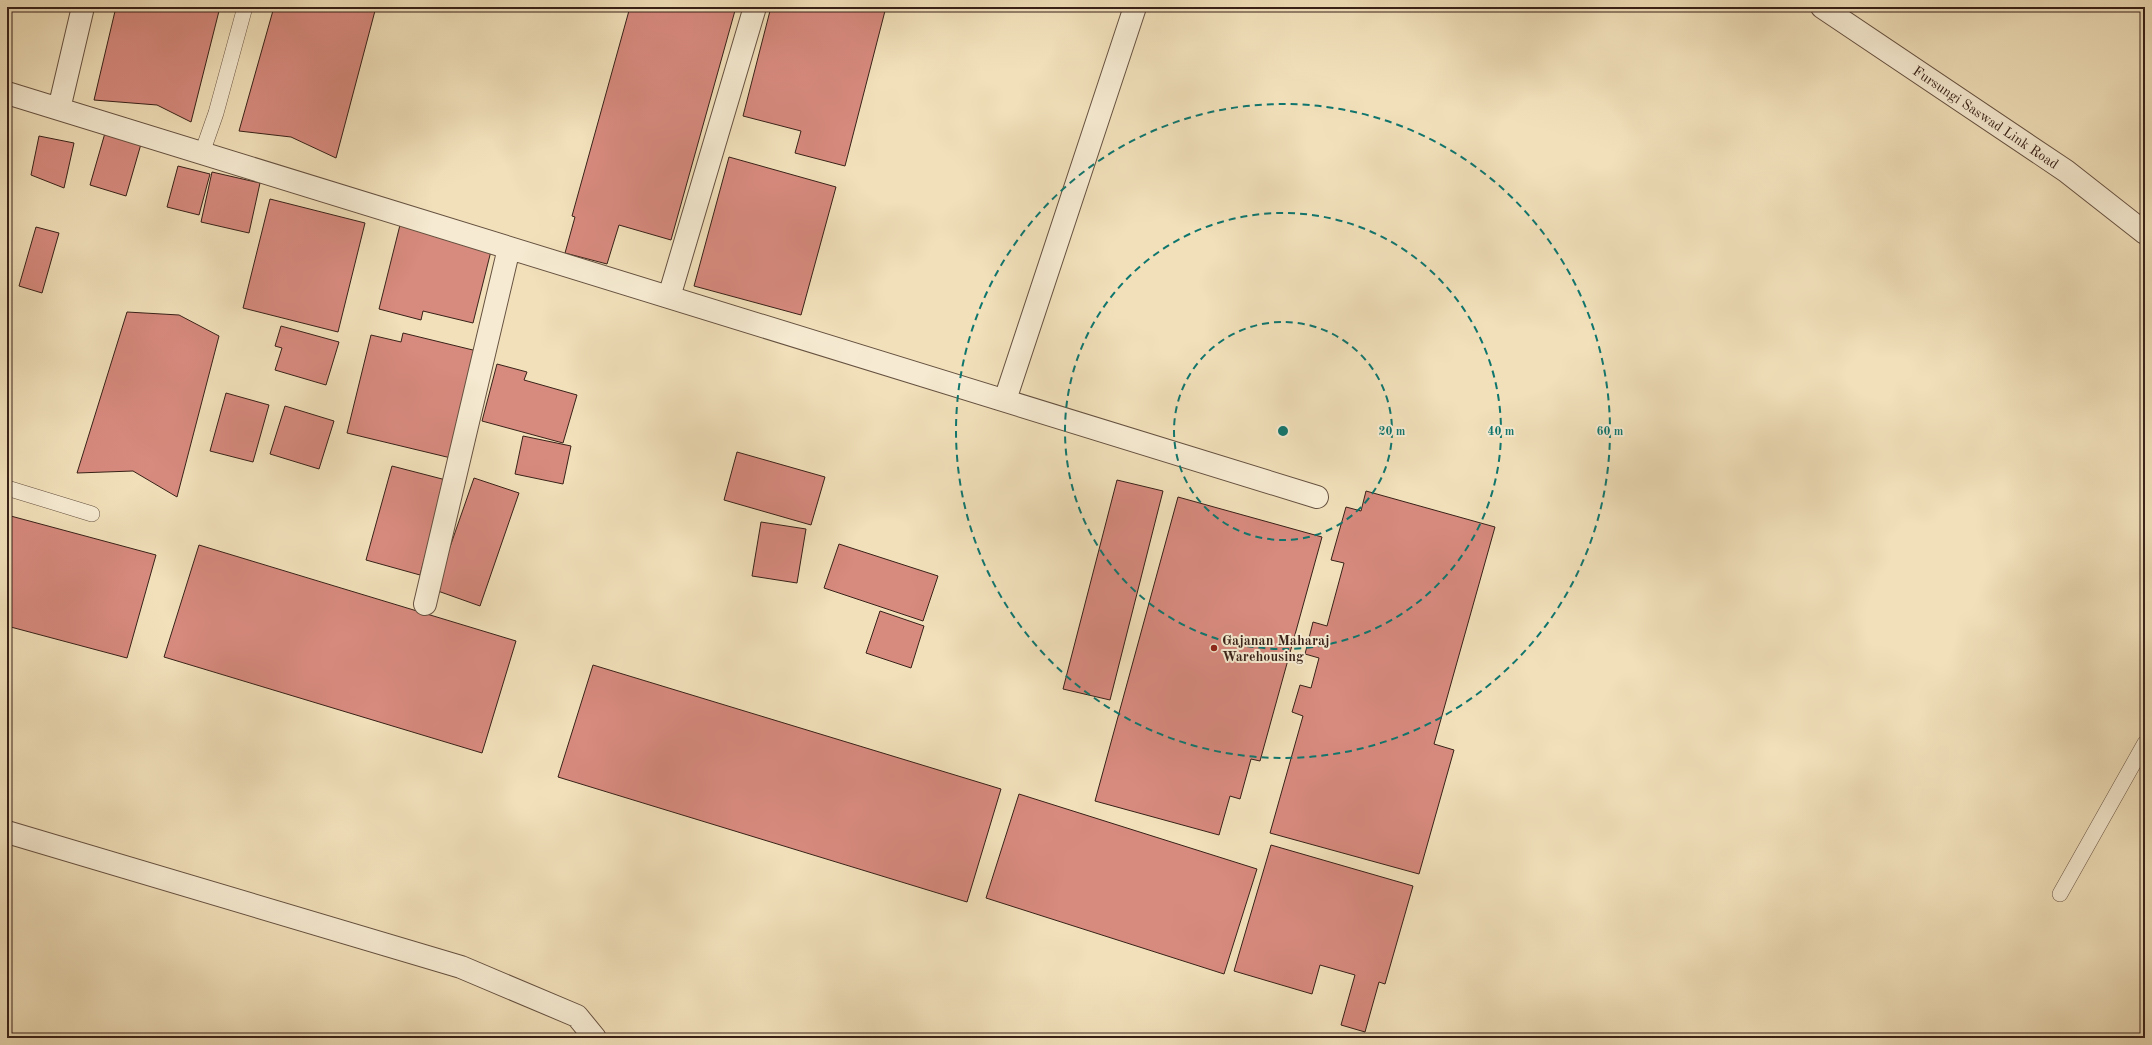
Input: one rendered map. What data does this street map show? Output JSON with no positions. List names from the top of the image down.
{
  "streets": {
    "street": ["Fursungi Saswad Link Road"]
  },
  "places": ["Gajanan Maharaj Warehousing"],
  "rings": ["20 m", "40 m", "60 m"]
}
